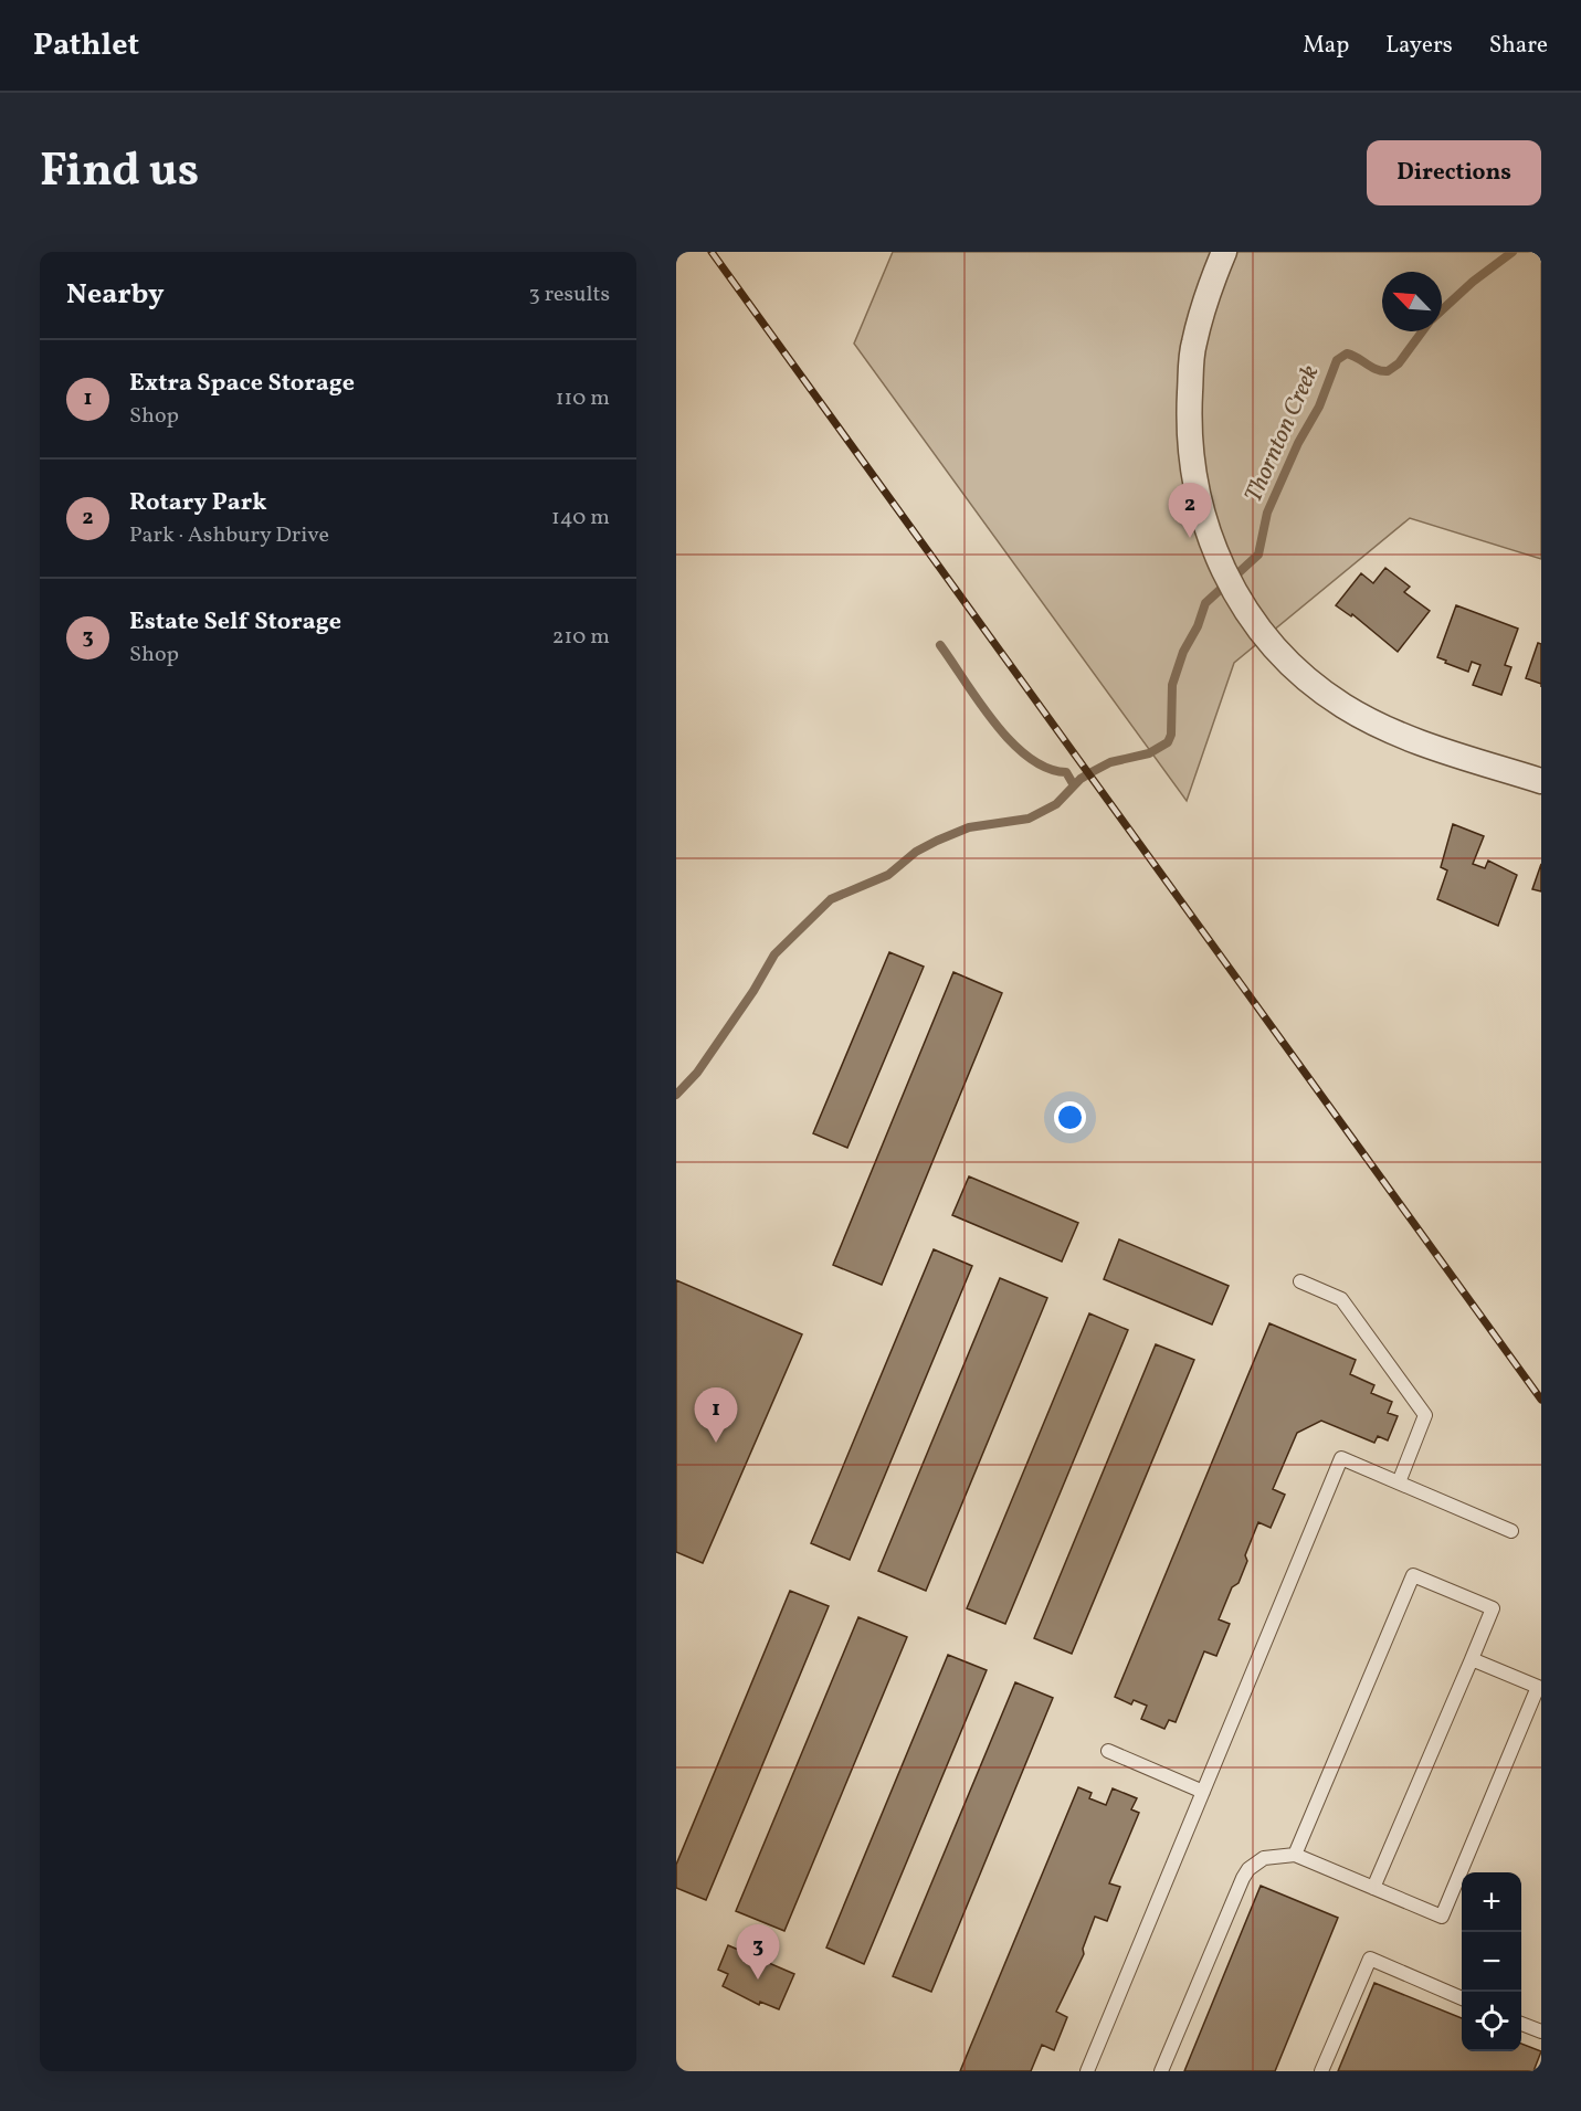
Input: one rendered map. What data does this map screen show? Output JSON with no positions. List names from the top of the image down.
{
  "water": ["Thornton Creek"],
  "north": "top left",
  "page": {
    "header": "Pathlet",
    "nav": ["Map", "Layers", "Share"],
    "title": "Find us",
    "buttons": "Directions",
    "heading": ["Nearby", "3 results"],
    "list": [
      {
        "mark": "1",
        "name": "Extra Space Storage",
        "note": "Shop",
        "value": "110 m"
      },
      {
        "mark": "2",
        "name": "Rotary Park",
        "note": "Park · Ashbury Drive",
        "value": "140 m"
      },
      {
        "mark": "3",
        "name": "Estate Self Storage",
        "note": "Shop",
        "value": "210 m"
      }
    ],
    "pins": ["2", "1", "3"],
    "map_buttons": ["+", "−"]
  }
}
